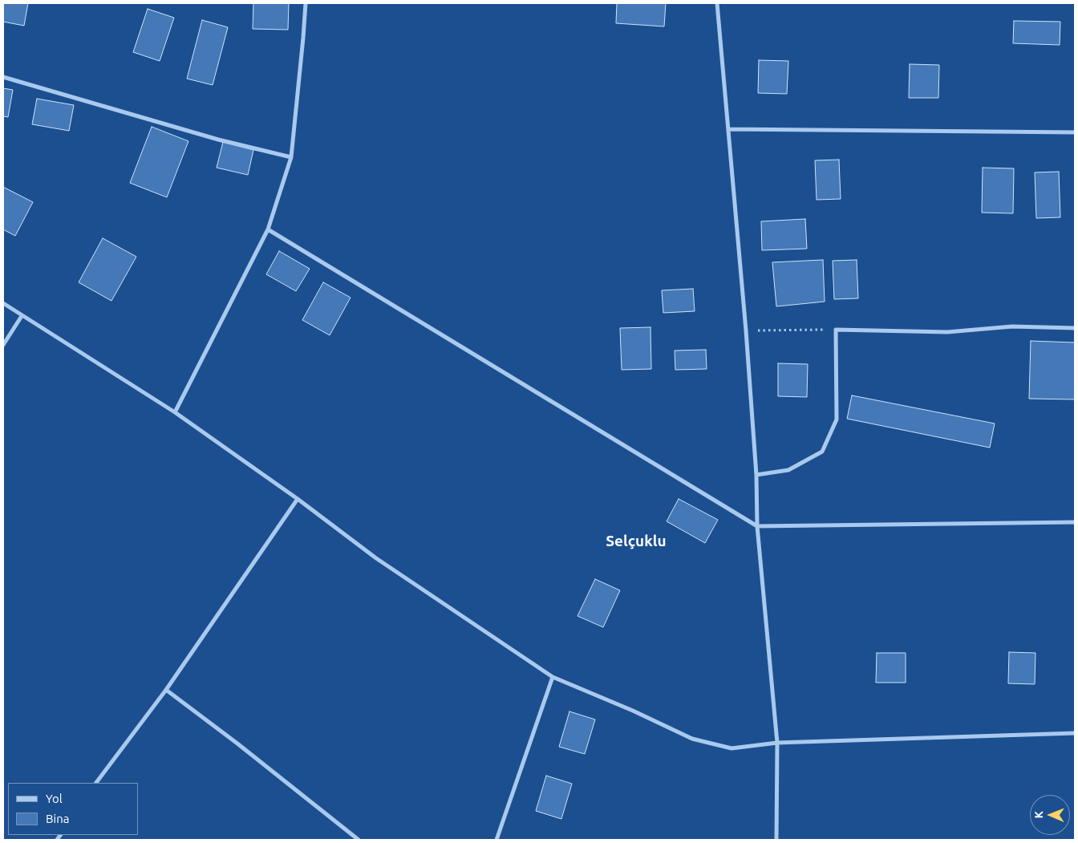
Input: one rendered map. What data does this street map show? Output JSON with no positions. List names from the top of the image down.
{
  "districts": ["Selçuklu"],
  "legend": ["Yol", "Bina"],
  "north": "left"
}
